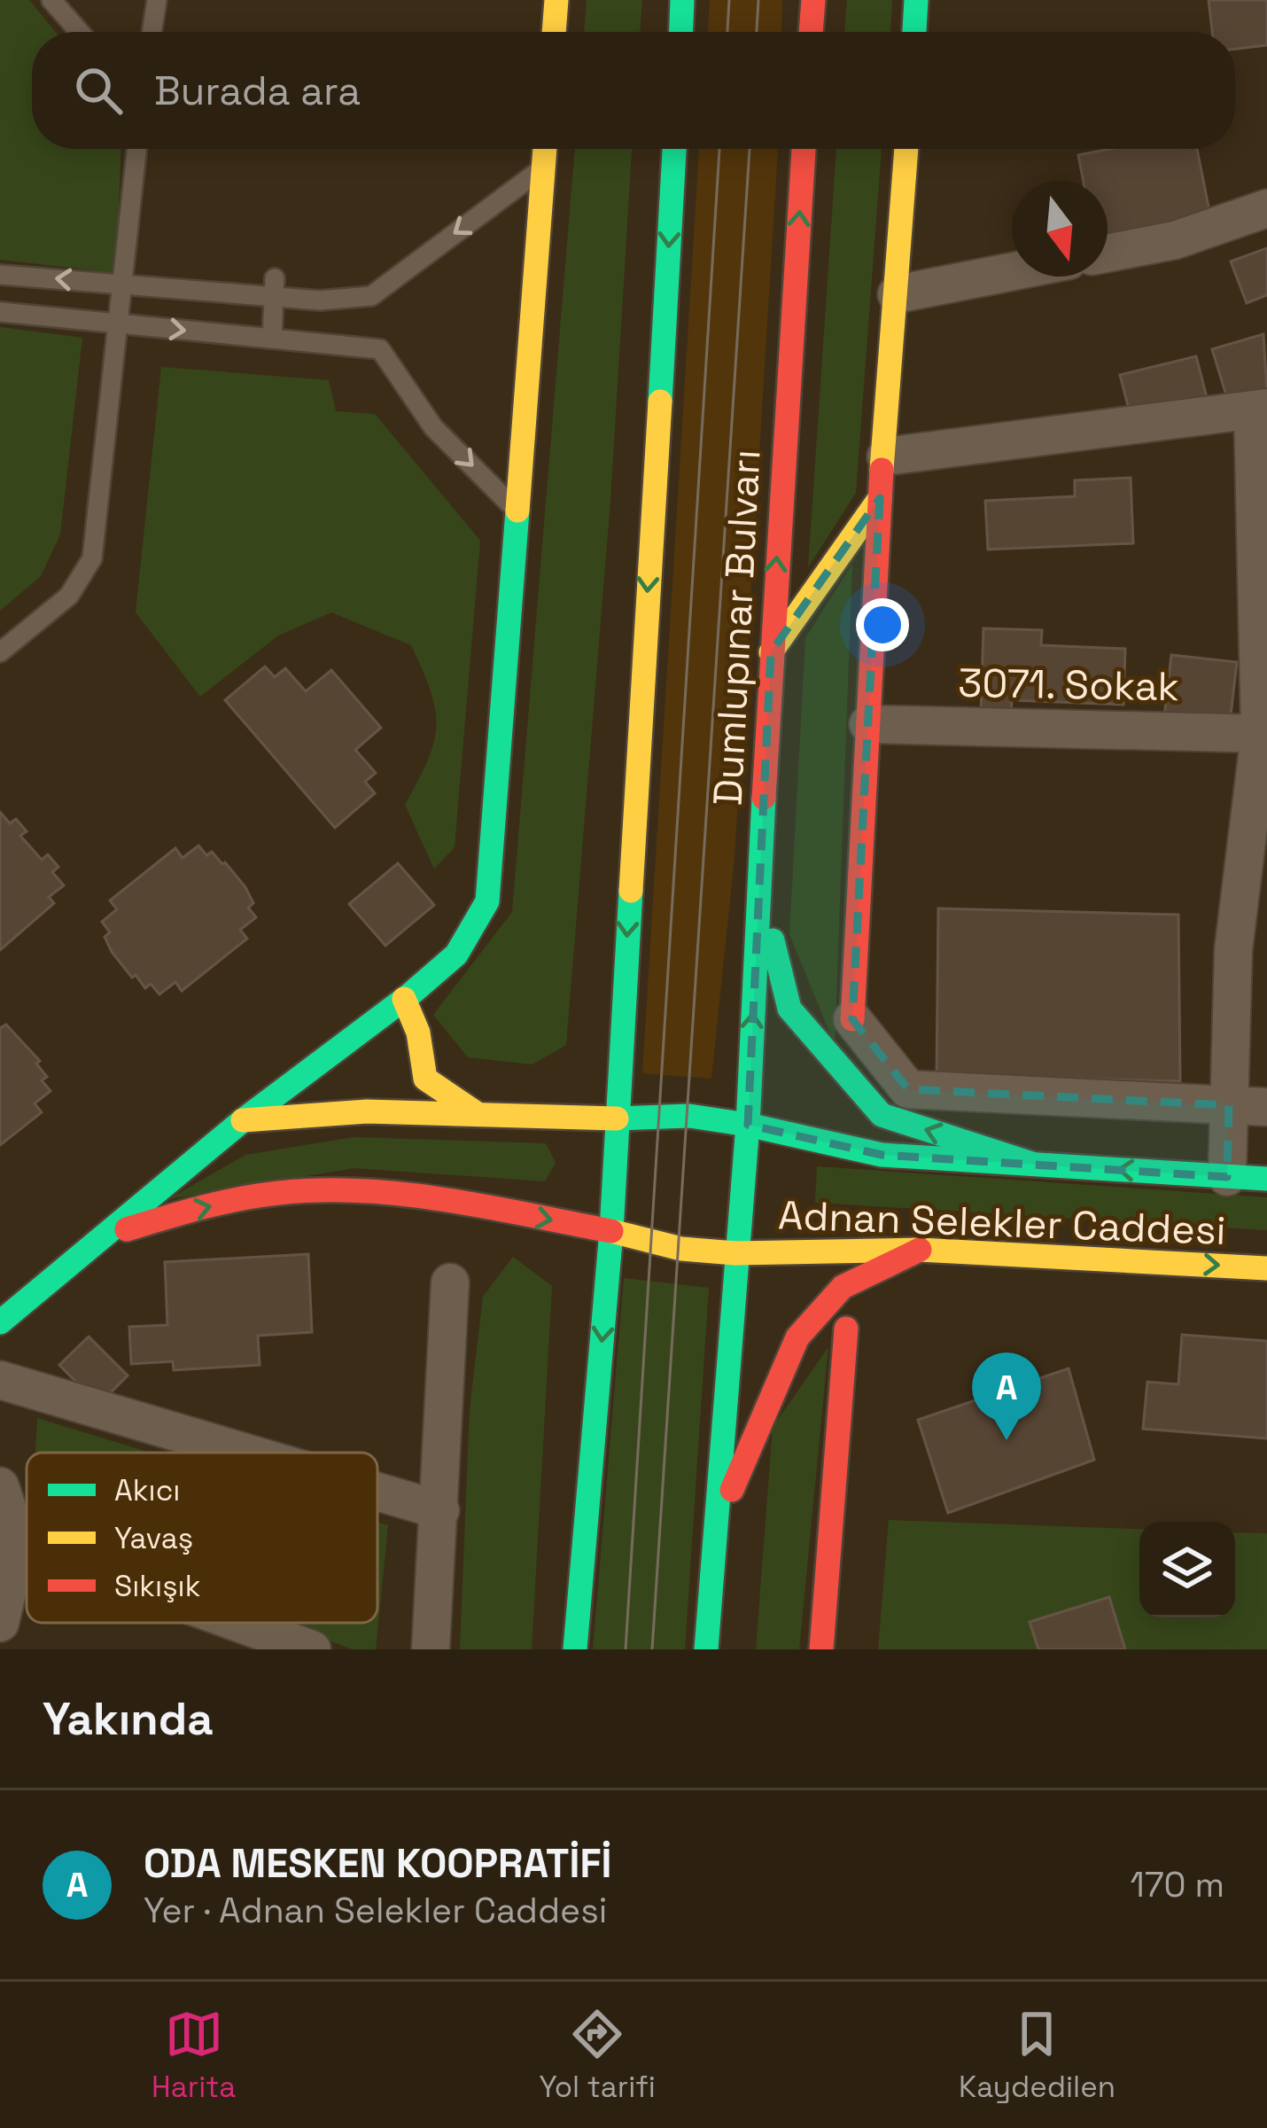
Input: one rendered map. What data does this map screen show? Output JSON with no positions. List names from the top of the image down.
{
  "streets": {
    "main road": ["Dumlupınar Bulvarı", "Adnan Selekler Caddesi"],
    "street": ["3071. Sokak"]
  },
  "crossings": [
    ["Dumlupınar Bulvarı", "Adnan Selekler Caddesi"]
  ],
  "legend": ["Akıcı", "Yavaş", "Sıkışık"],
  "north": "bottom",
  "page": {
    "search": "Burada ara",
    "pins": "A",
    "heading": "Yakında",
    "list": [
      {
        "mark": "A",
        "name": "ODA MESKEN KOOPRATİFİ",
        "note": "Yer · Adnan Selekler Caddesi",
        "value": "170 m"
      }
    ],
    "nav": ["Harita", "Yol tarifi", "Kaydedilen"]
  }
}
